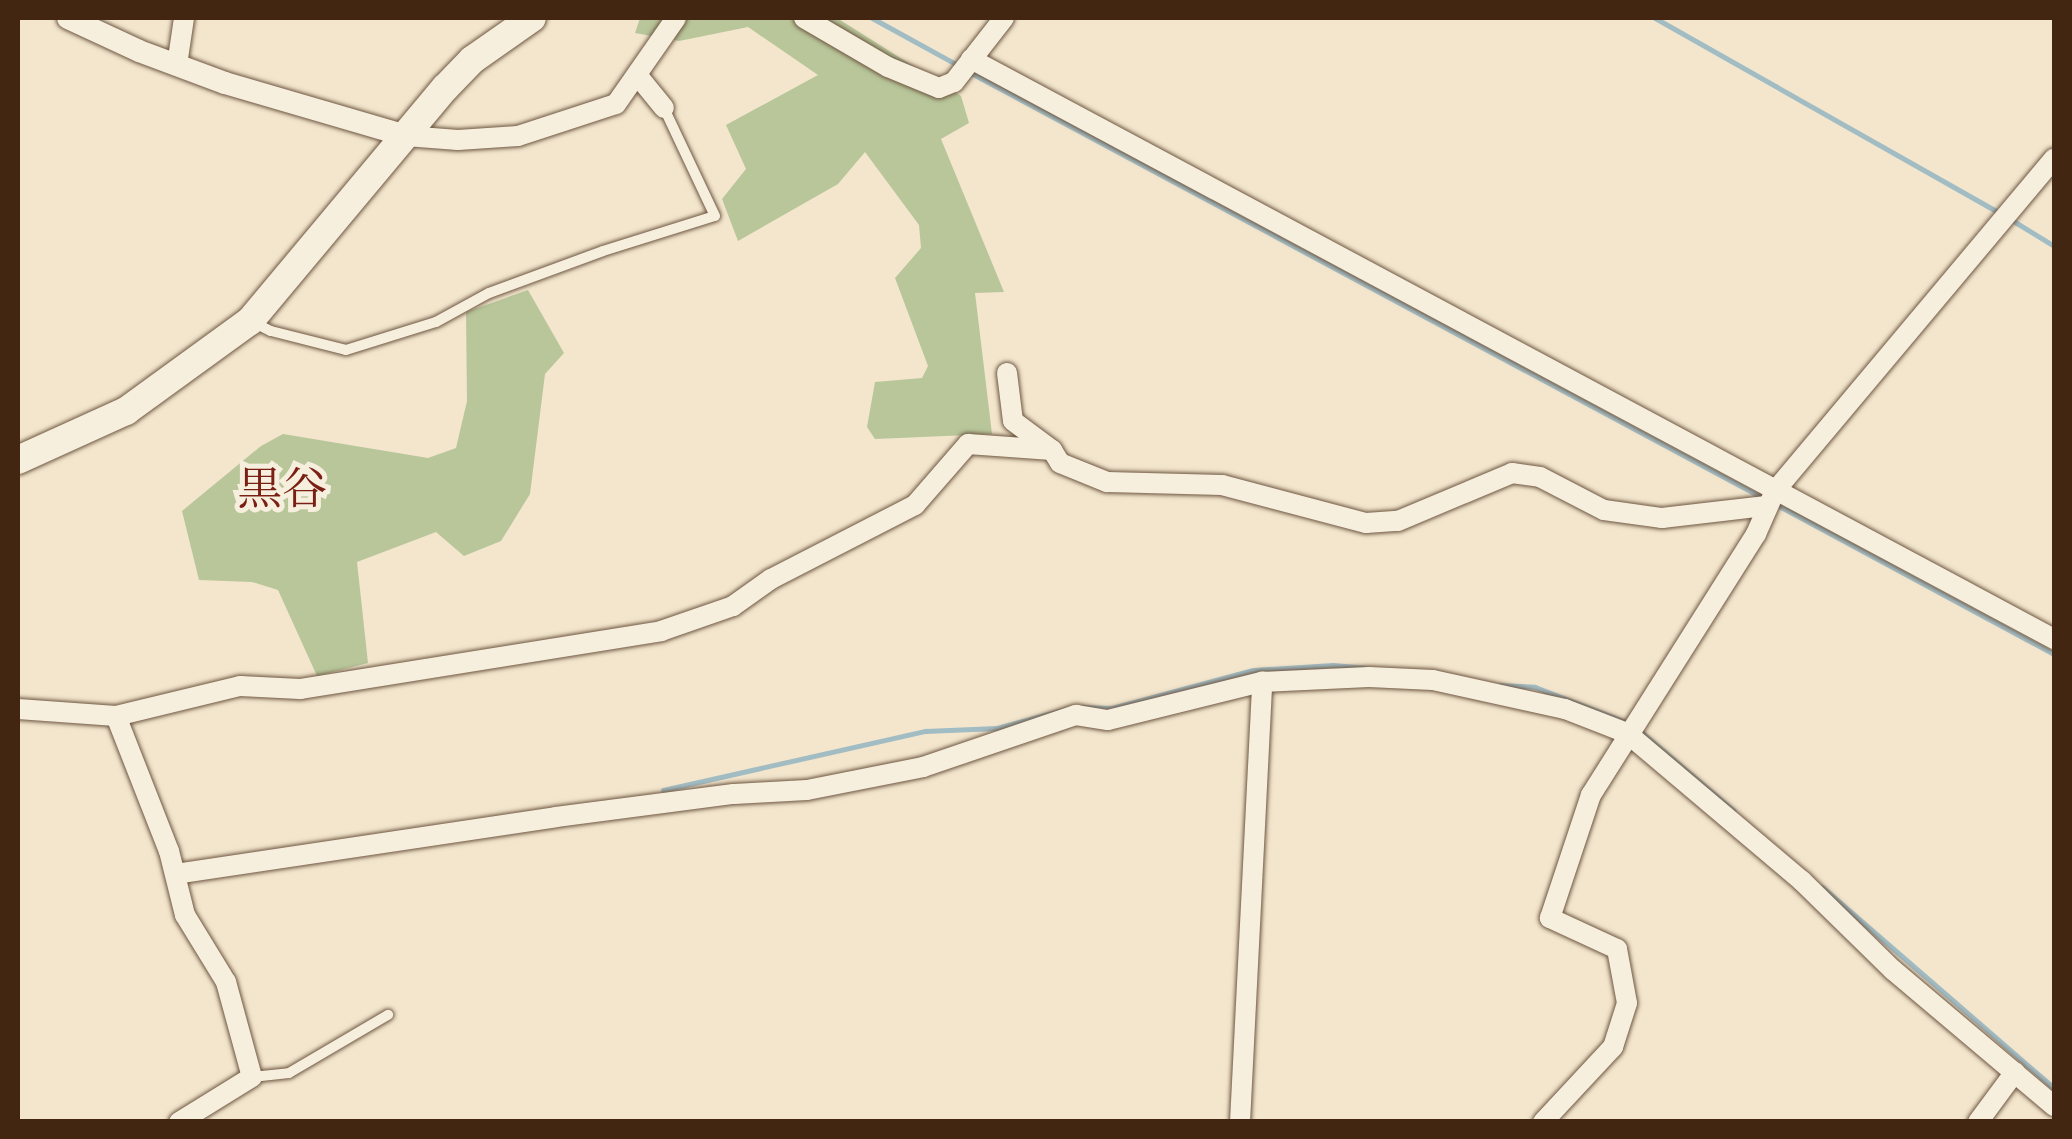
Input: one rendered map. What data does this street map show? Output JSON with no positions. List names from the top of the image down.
{
  "districts": ["黒谷"]
}
